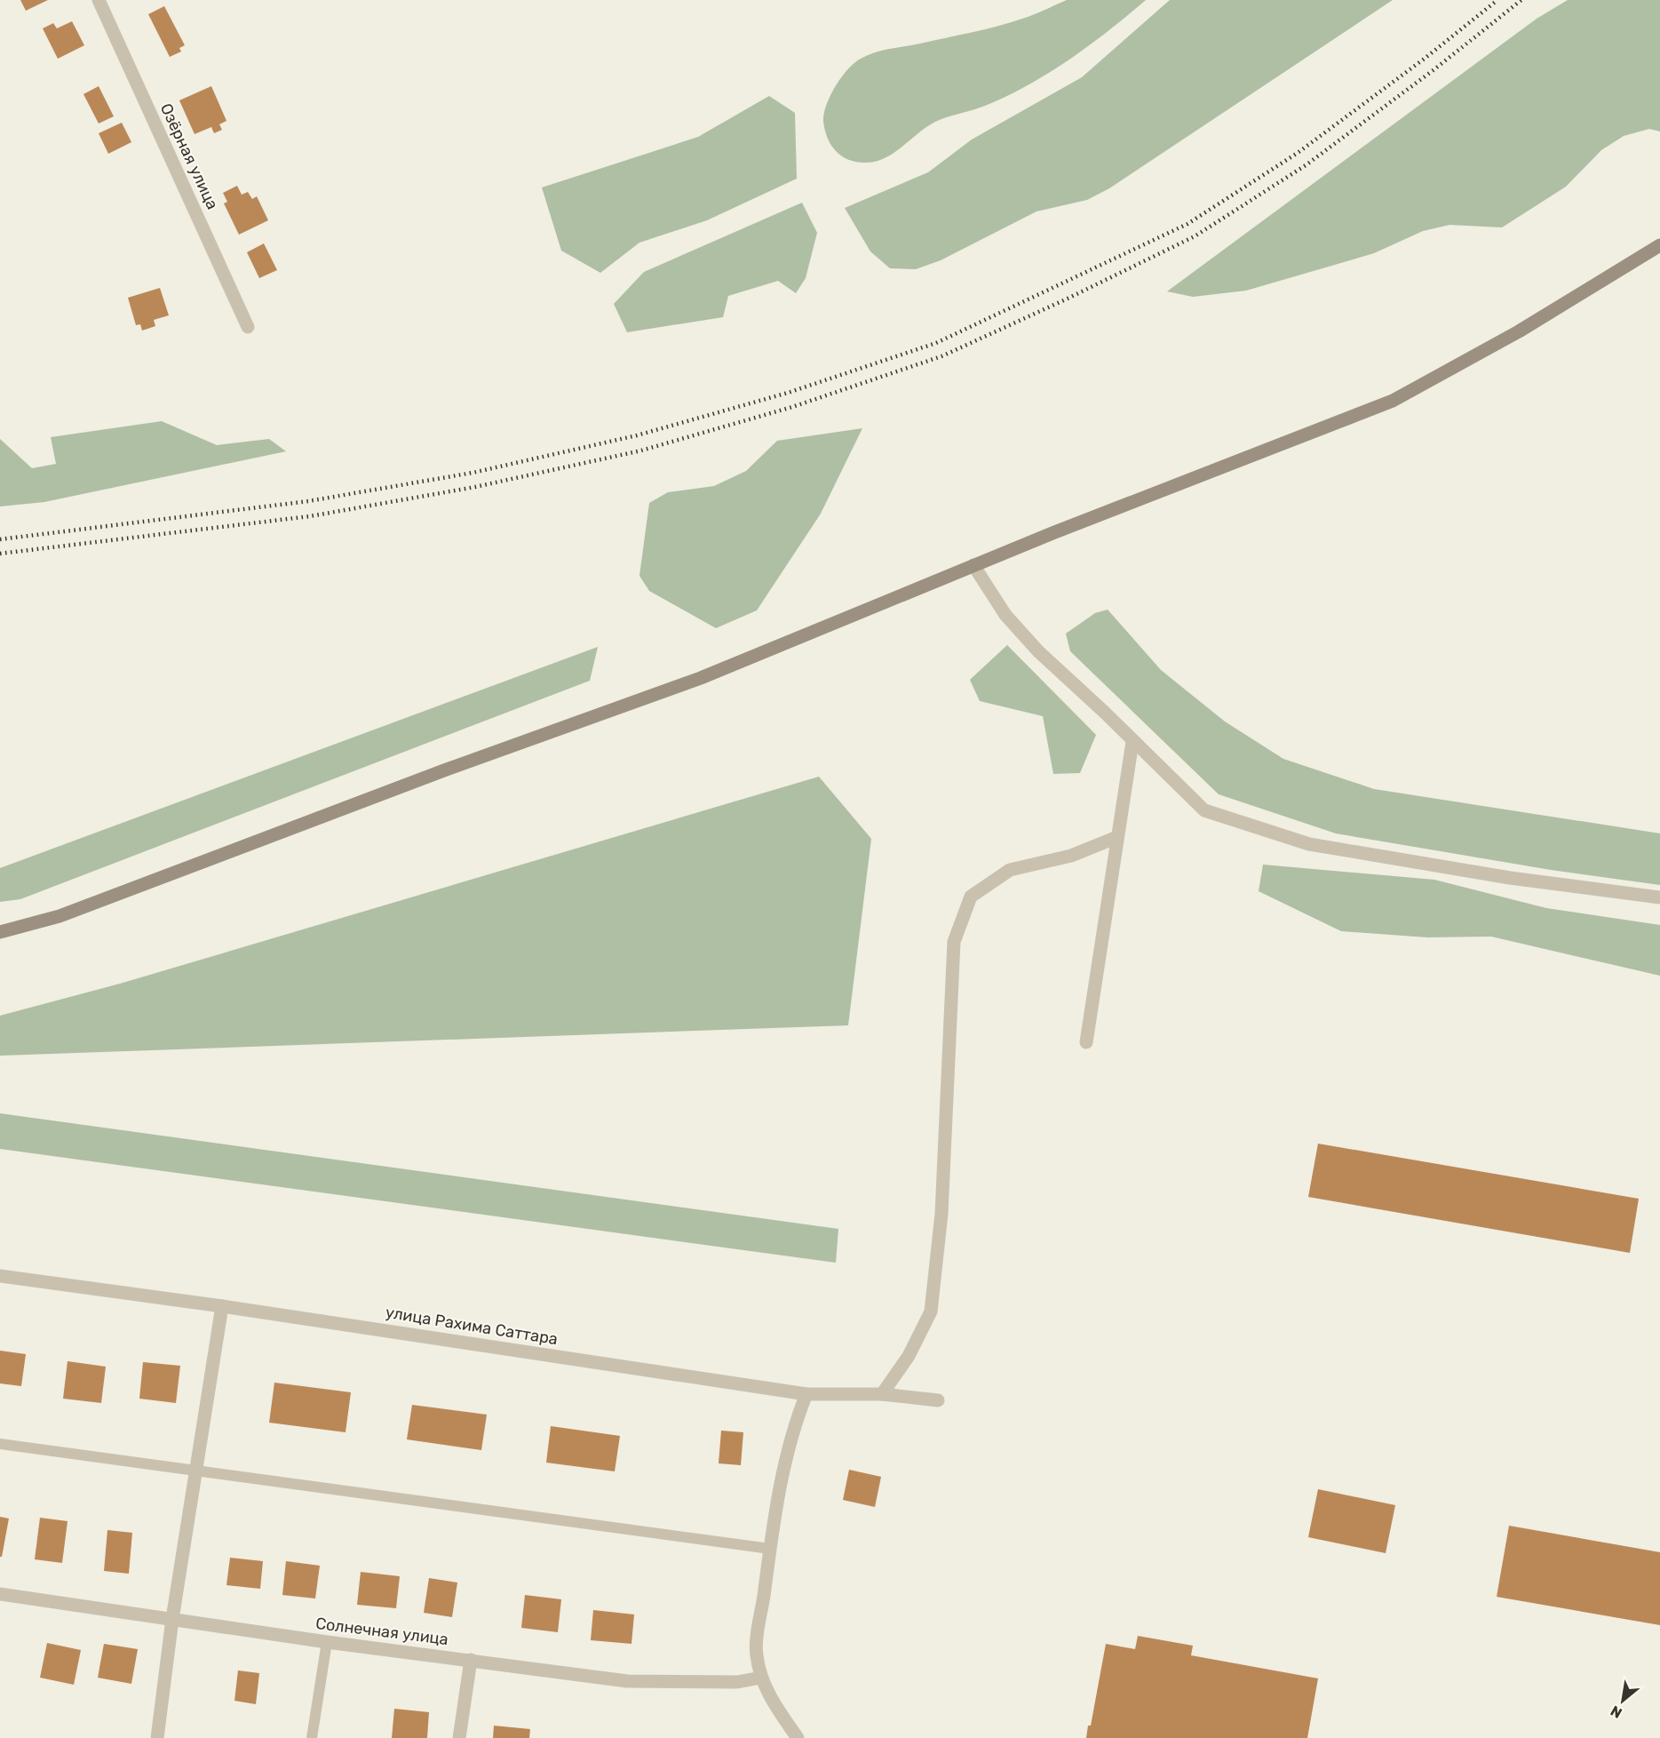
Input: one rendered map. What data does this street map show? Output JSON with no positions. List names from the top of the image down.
{
  "streets": {
    "street": ["Озёрная улица", "улица Рахима Саттара", "Солнечная улица"]
  },
  "north": "bottom left"
}
